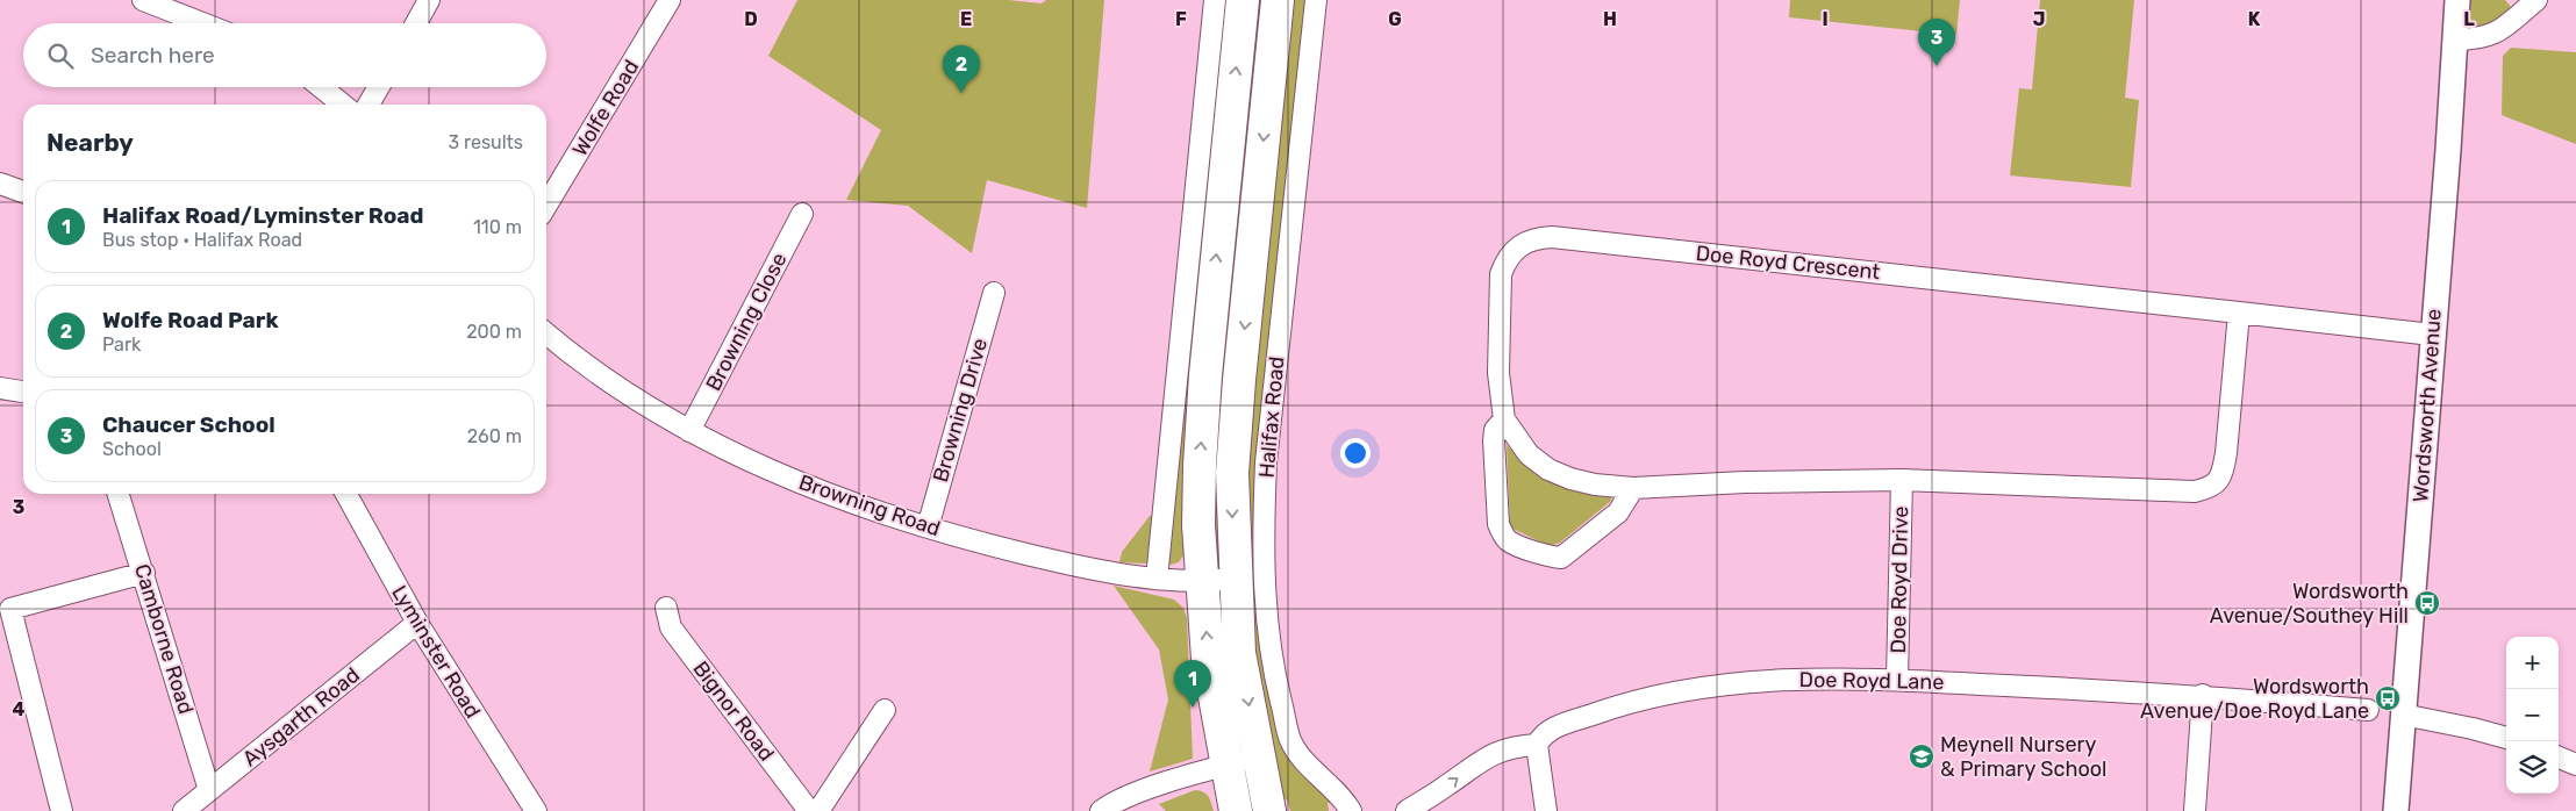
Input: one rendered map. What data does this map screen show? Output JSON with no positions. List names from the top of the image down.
{
  "streets": {
    "highway": ["Halifax Road"],
    "street": [
      "Wolfe Road",
      "Doe Royd Crescent",
      "Browning Close",
      "Wordsworth Avenue",
      "Browning Drive",
      "Browning Road",
      "Doe Royd Drive",
      "Camborne Road",
      "Lyminster Road",
      "Doe Royd Lane",
      "Bignor Road",
      "Aysgarth Road"
    ]
  },
  "crossings": [
    ["Doe Royd Crescent", "Wordsworth Avenue"],
    ["Doe Royd Crescent", "Doe Royd Drive"],
    ["Browning Close", "Browning Road"],
    ["Browning Drive", "Browning Road"],
    ["Halifax Road", "Browning Road"],
    ["Doe Royd Drive", "Doe Royd Lane"],
    ["Camborne Road", "Aysgarth Road"],
    ["Lyminster Road", "Aysgarth Road"]
  ],
  "places": {
    "bus stop": ["Wordsworth Avenue/Southey Hill", "Wordsworth Avenue/Doe Royd Lane"],
    "school or university": ["Meynell Nursery & Primary School"]
  },
  "page": {
    "pins": ["3", "2", "1"],
    "search": "Search here",
    "heading": ["Nearby", "3 results"],
    "list": [
      {
        "mark": "1",
        "name": "Halifax Road/Lyminster Road",
        "note": "Bus stop · Halifax Road",
        "value": "110 m"
      },
      {
        "mark": "2",
        "name": "Wolfe Road Park",
        "note": "Park",
        "value": "200 m"
      },
      {
        "mark": "3",
        "name": "Chaucer School",
        "note": "School",
        "value": "260 m"
      }
    ],
    "map_buttons": ["+", "−"]
  },
  "grid": {
    "columns": [
      "D",
      "E",
      "F",
      "G",
      "H",
      "I",
      "J",
      "K",
      "L"
    ],
    "rows": ["3", "4"]
  }
}
